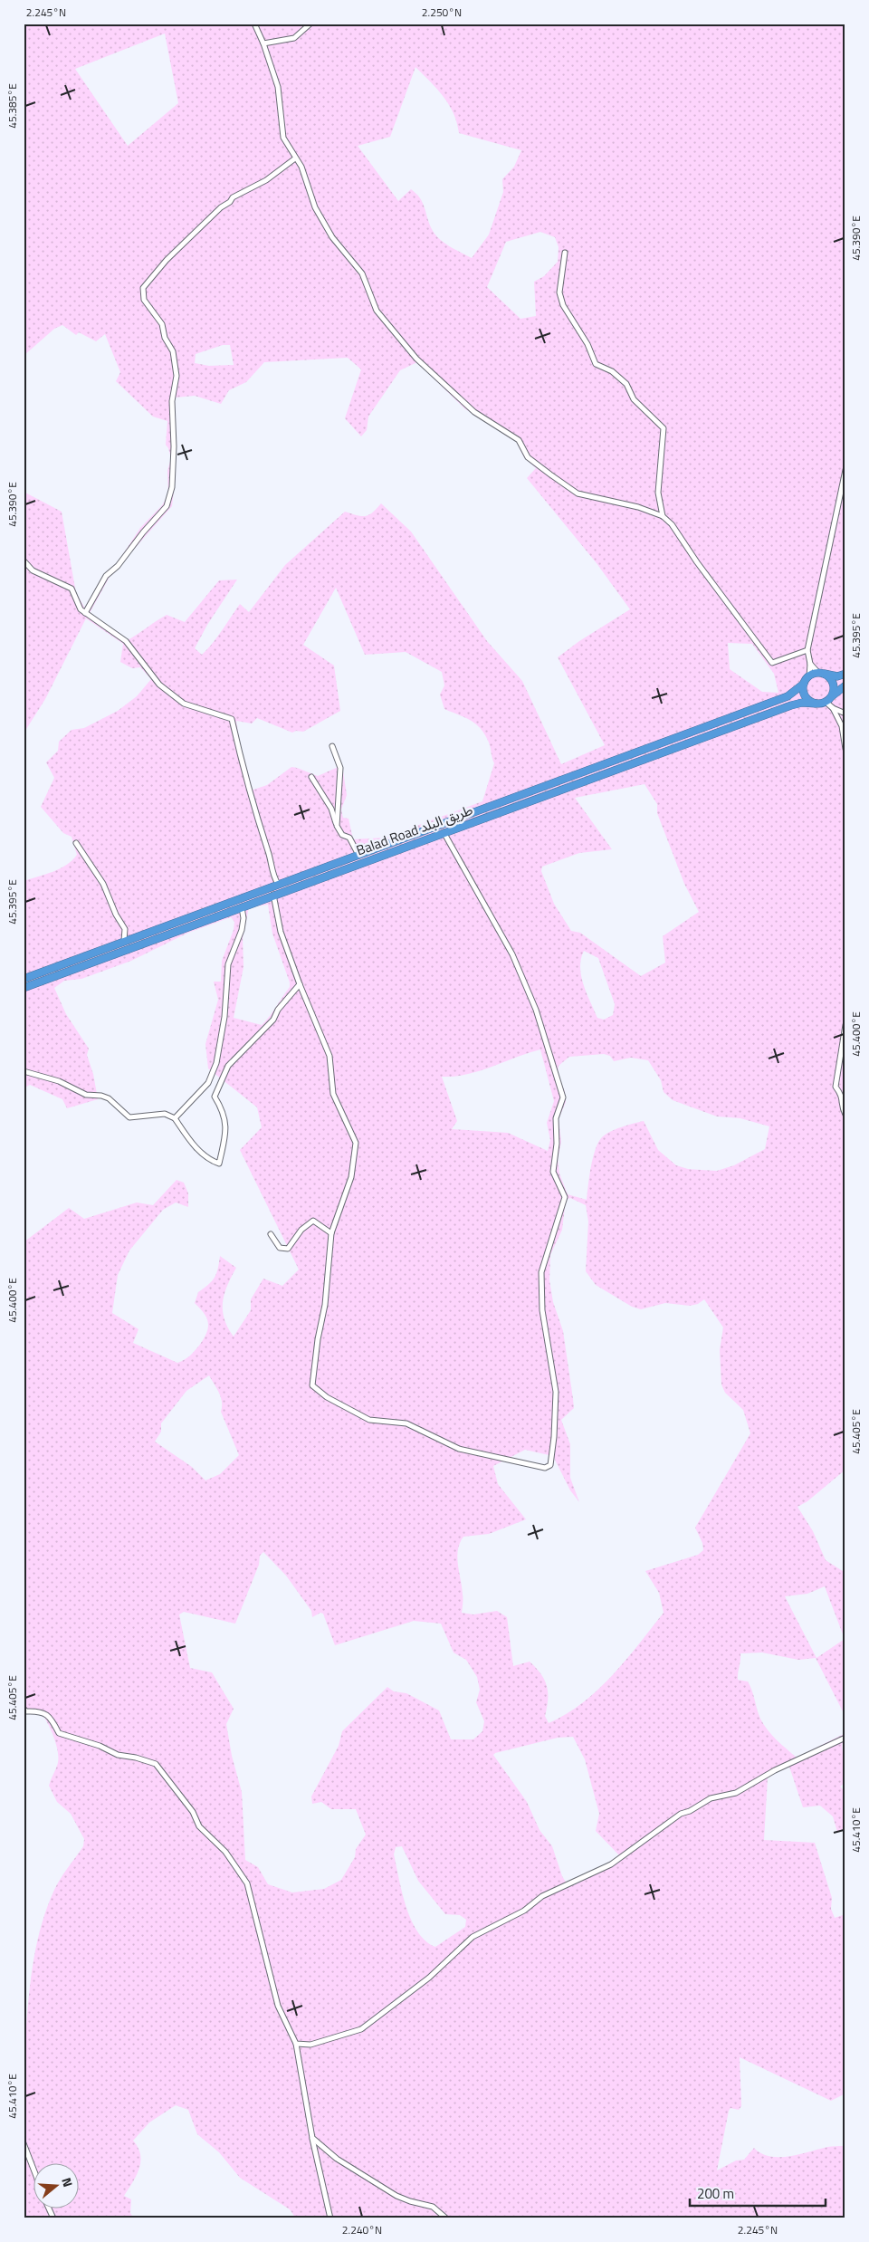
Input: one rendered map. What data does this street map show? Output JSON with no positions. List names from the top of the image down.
{
  "streets": {
    "highway": ["Balad Road طريق البلد"]
  },
  "scale_bar": "200 m",
  "north": "right",
  "coordinates": [
    "2.245°N",
    "2.250°N",
    "45.385°E",
    "45.390°E",
    "45.395°E",
    "45.400°E",
    "45.405°E",
    "45.410°E",
    "2.240°N"
  ]
}
